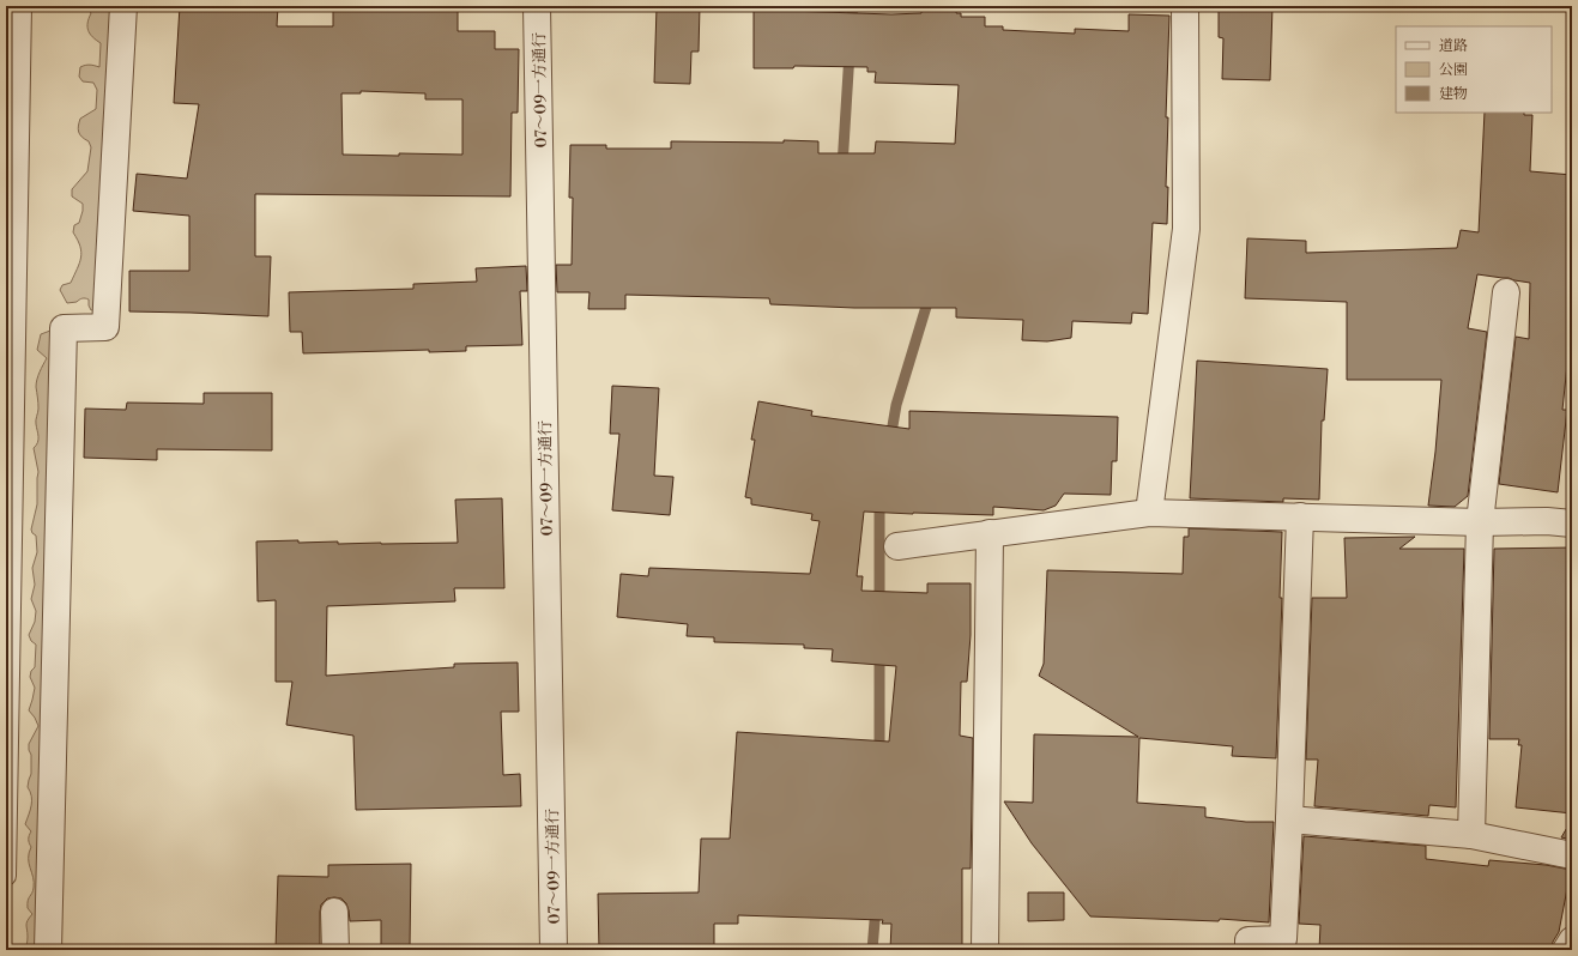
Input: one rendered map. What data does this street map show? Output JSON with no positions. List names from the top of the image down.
{
  "streets": {
    "street": ["07～09一方通行"]
  },
  "legend": ["道路", "公園", "建物"]
}
